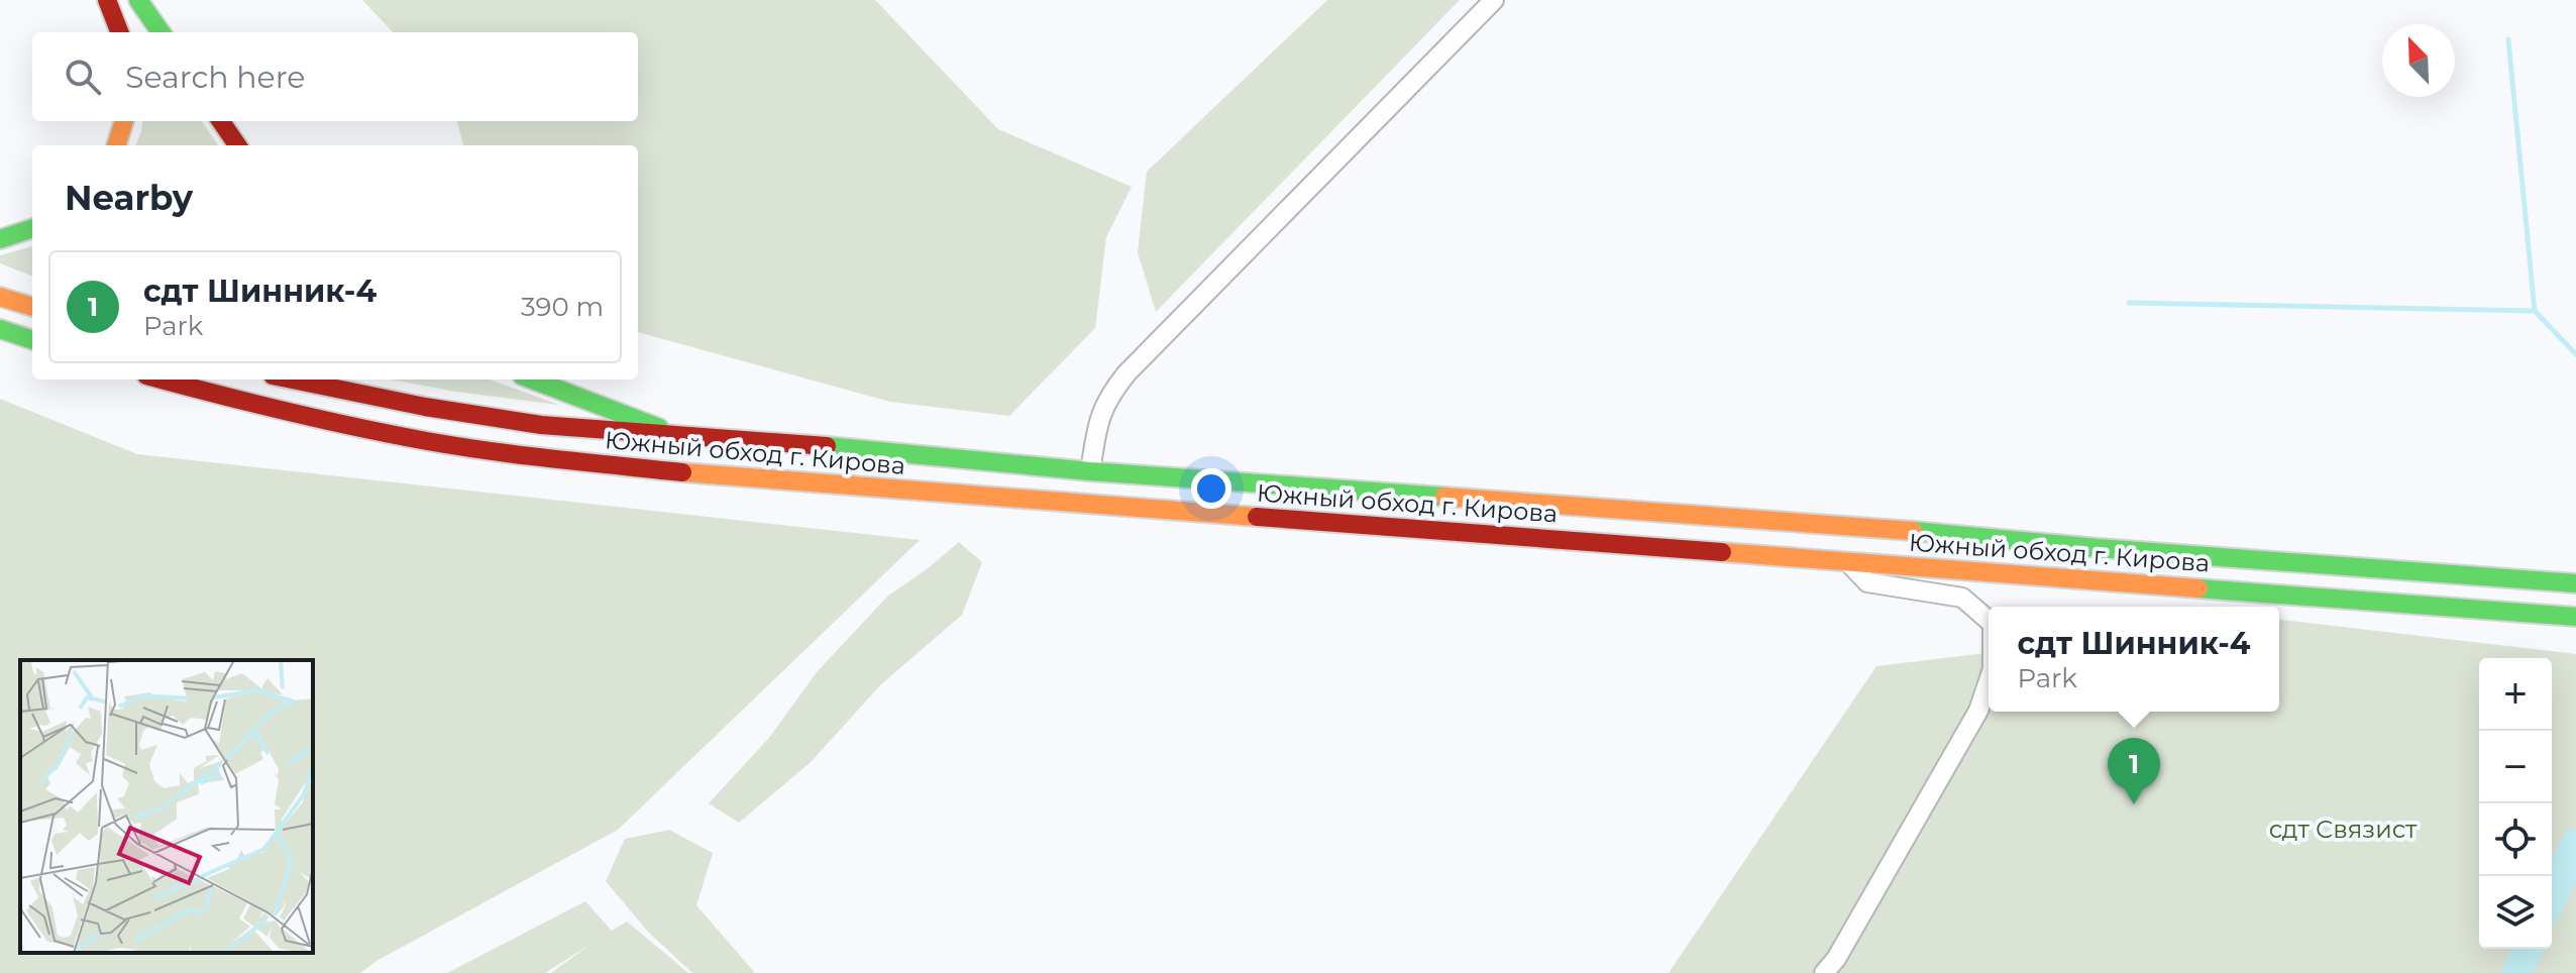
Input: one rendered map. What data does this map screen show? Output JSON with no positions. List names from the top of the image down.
{
  "streets": {
    "main road": ["Южный обход г. Кирова"]
  },
  "parks": ["сдт Связист"],
  "north": "top left",
  "page": {
    "search": "Search here",
    "heading": "Nearby",
    "list": [
      {
        "mark": "1",
        "name": "сдт Шинник-4",
        "note": "Park",
        "value": "390 m"
      }
    ],
    "popup": ["сдт Шинник-4", "Park"],
    "map_buttons": ["+", "−"],
    "pins": "1"
  }
}
